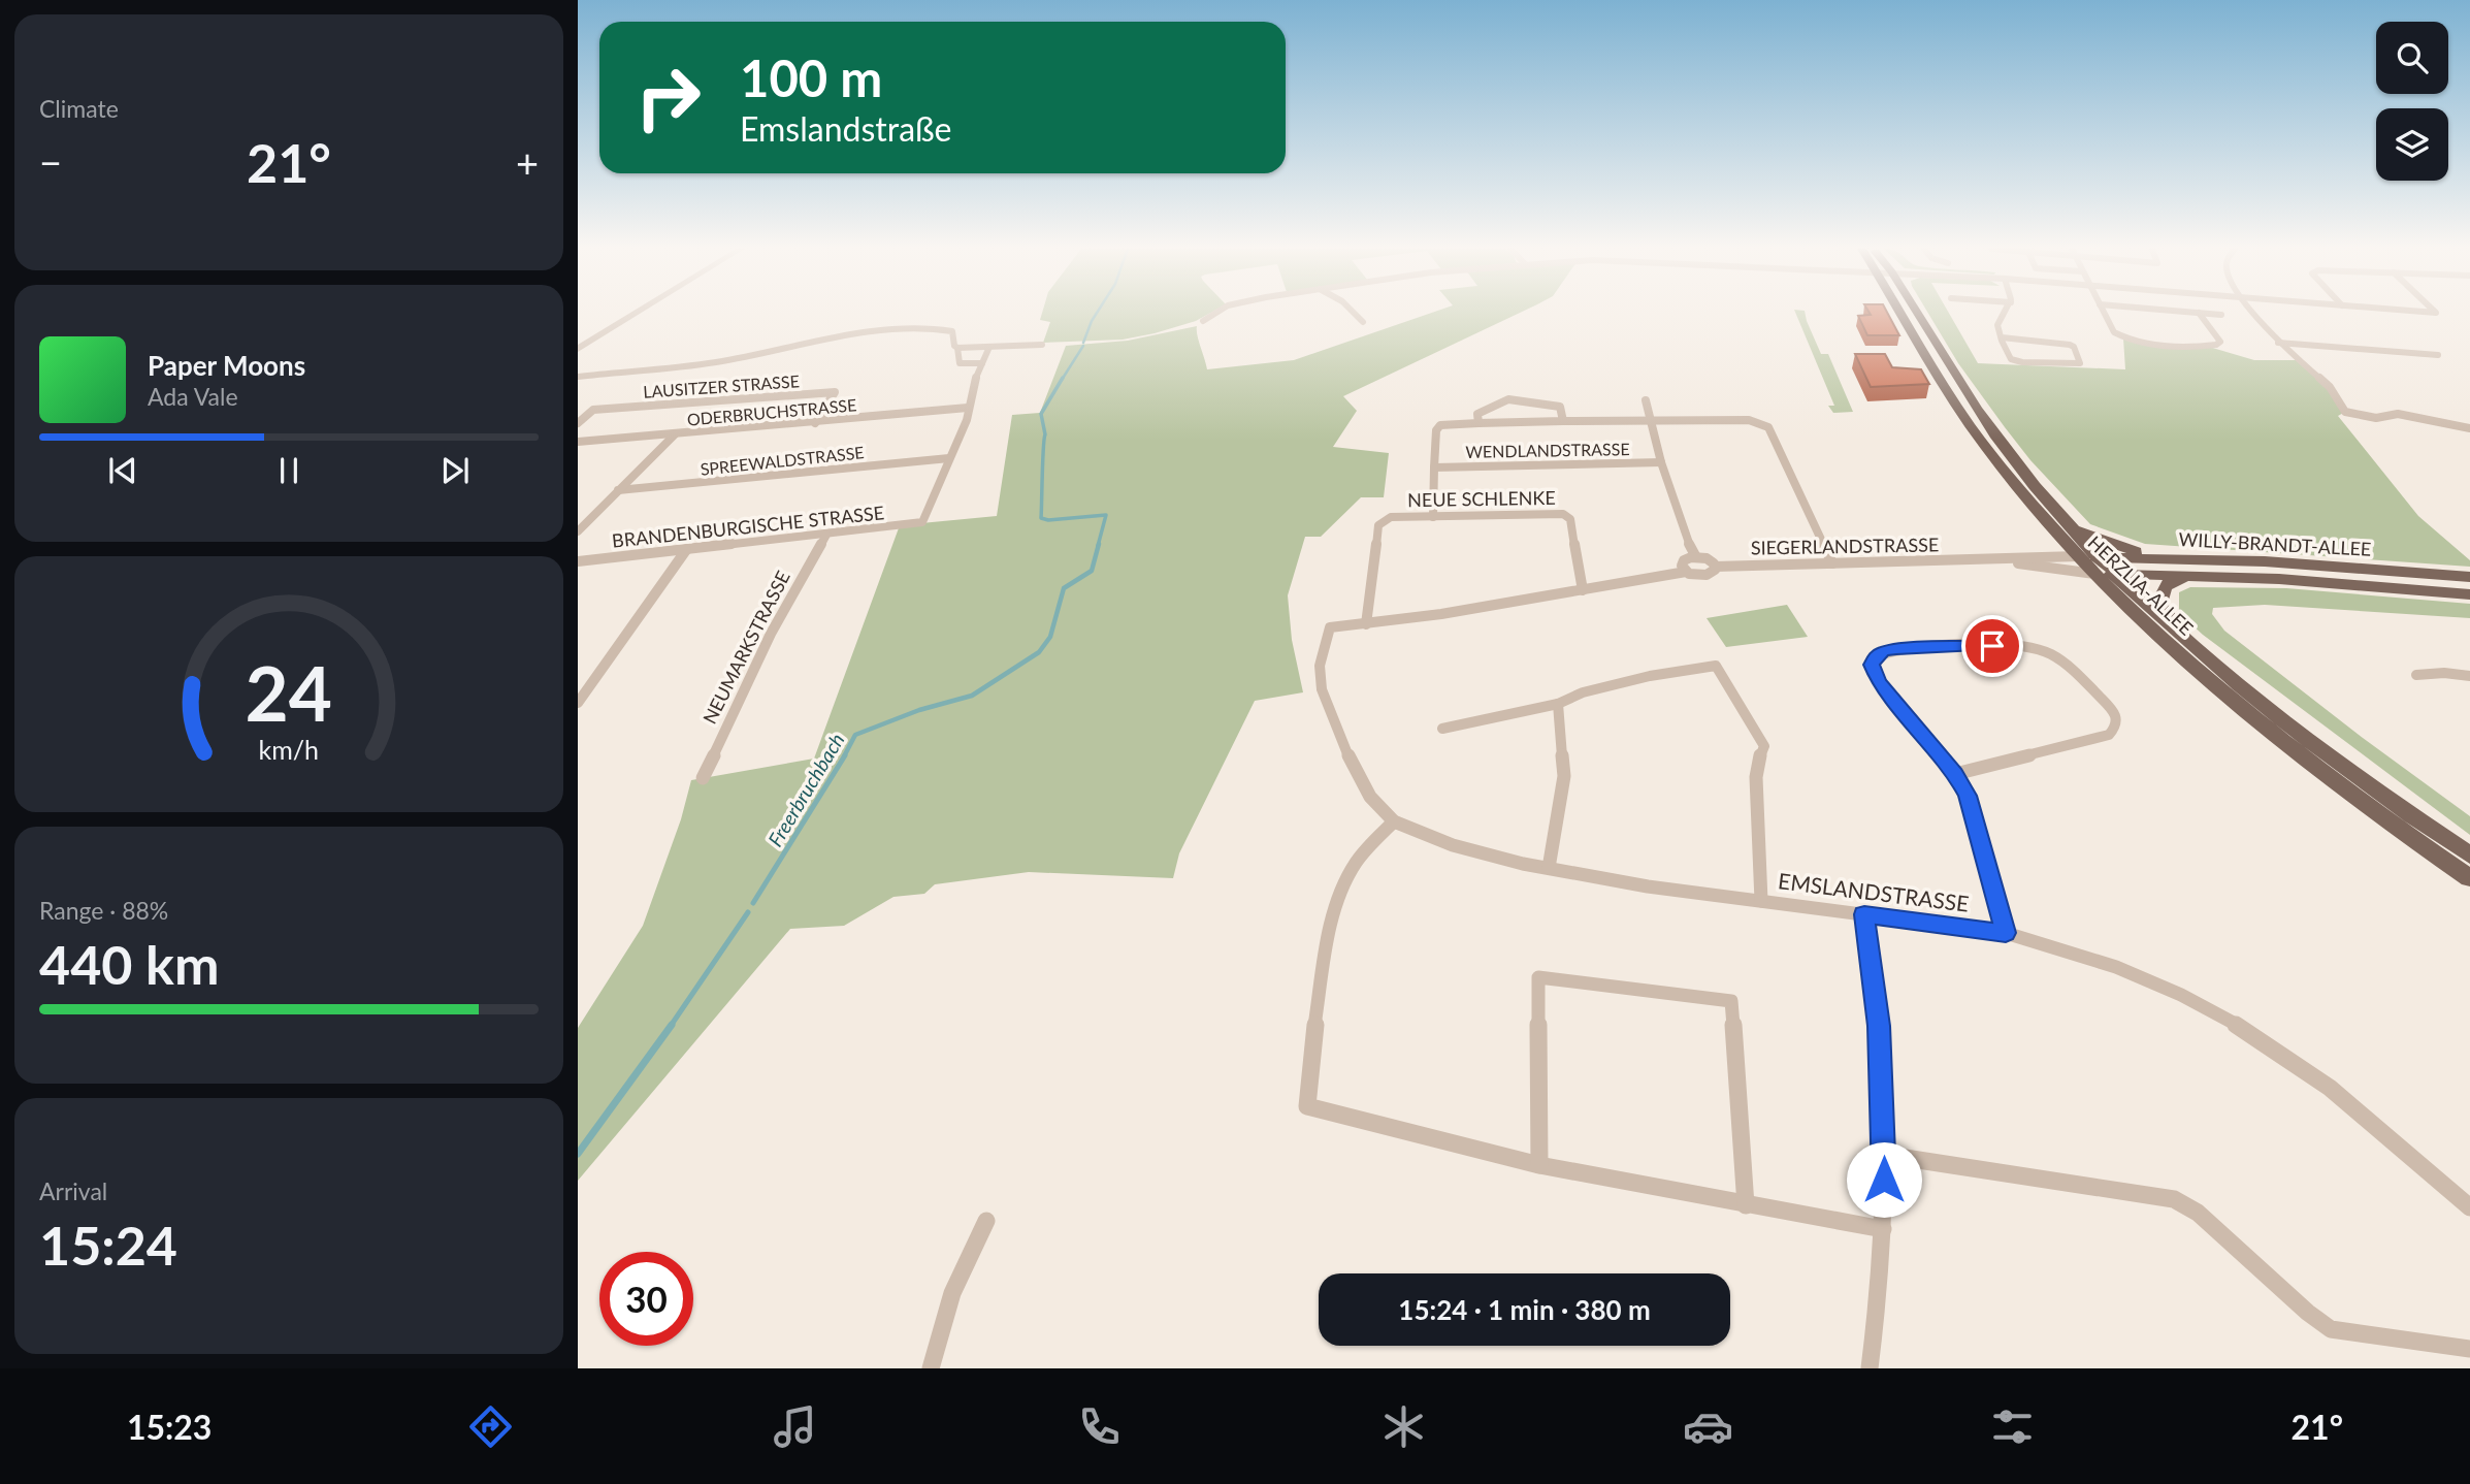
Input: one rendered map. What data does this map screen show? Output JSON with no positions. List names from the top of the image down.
{
  "streets": {
    "main road": ["WILLY-BRANDT-ALLEE", "HERZLIA-ALLEE"],
    "street": [
      "LAUSITZER STRASSE",
      "ODERBRUCHSTRASSE",
      "WENDLANDSTRASSE",
      "SPREEWALDSTRASSE",
      "NEUE SCHLENKE",
      "BRANDENBURGISCHE STRASSE",
      "SIEGERLANDSTRASSE",
      "NEUMARKSTRASSE",
      "EMSLANDSTRASSE"
    ]
  },
  "crossings": [
    ["LAUSITZER STRASSE", "ODERBRUCHSTRASSE"],
    ["WENDLANDSTRASSE", "NEUE SCHLENKE"],
    ["WENDLANDSTRASSE", "SIEGERLANDSTRASSE"],
    ["SPREEWALDSTRASSE", "BRANDENBURGISCHE STRASSE"],
    ["NEUE SCHLENKE", "EMSLANDSTRASSE"],
    ["BRANDENBURGISCHE STRASSE", "NEUMARKSTRASSE"],
    ["WILLY-BRANDT-ALLEE", "SIEGERLANDSTRASSE"],
    ["WILLY-BRANDT-ALLEE", "HERZLIA-ALLEE"],
    ["SIEGERLANDSTRASSE", "HERZLIA-ALLEE"]
  ],
  "water": ["Freerbruchbach"],
  "page": {
    "tile": [
      "Climate",
      ["Range · 88%", "440 km"],
      ["Arrival", "15:24"]
    ],
    "turn": ["100 m", "Emslandstraße"],
    "heat": ["−", "21°", "+"],
    "song": ["Paper Moons", "Ada Vale"],
    "limit": "30",
    "trip": "15:24 · 1 min · 380 m",
    "tabs": ["15:23", "21°"],
    "gauge": ["24", "km/h"]
  }
}
